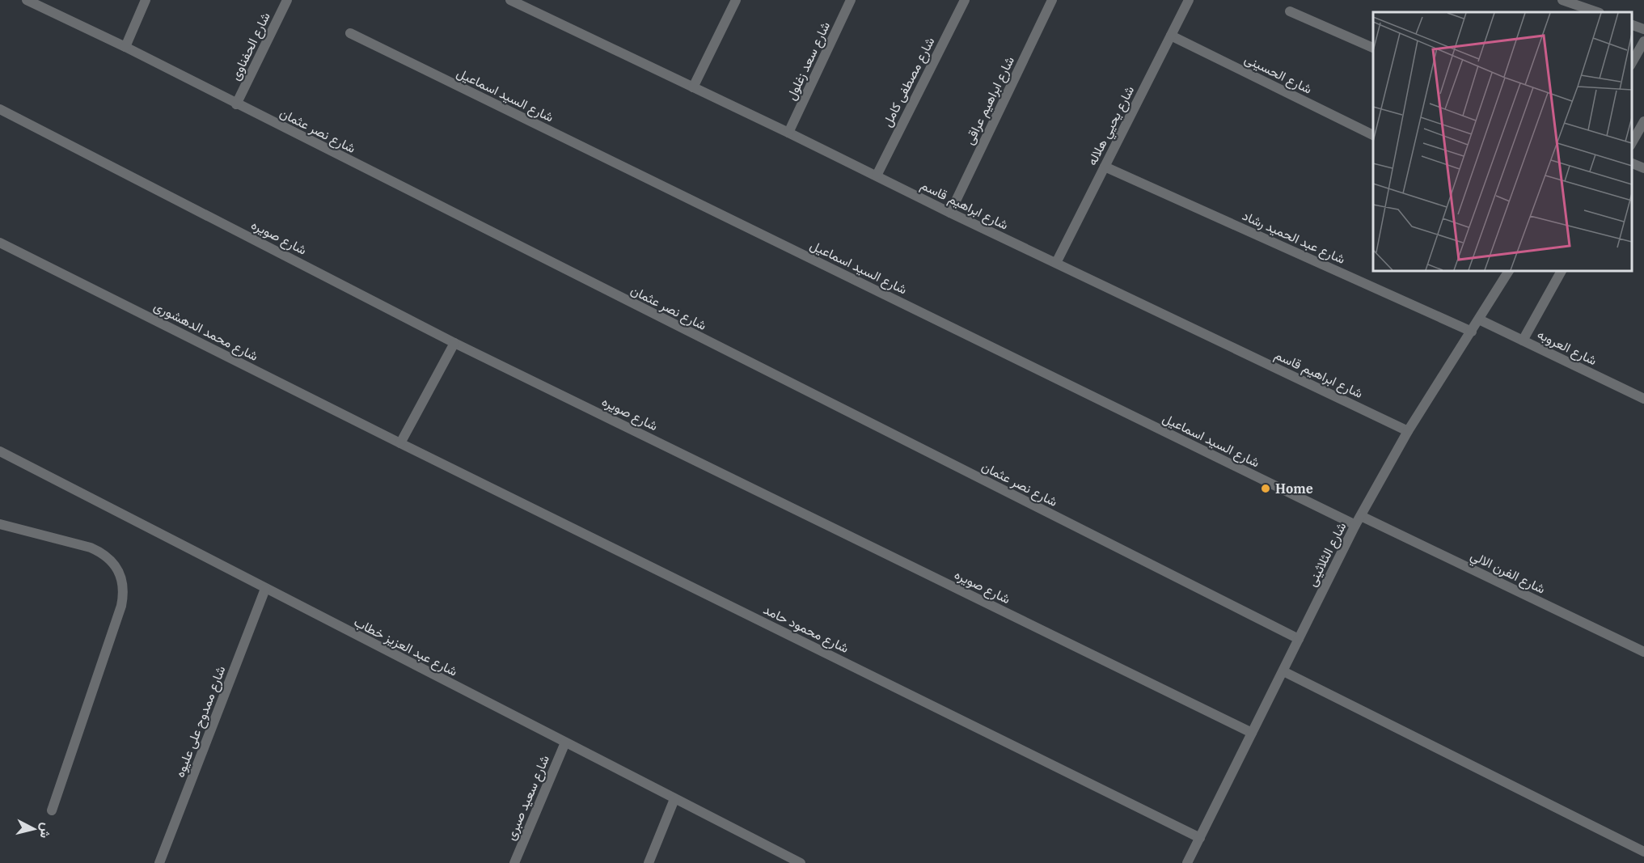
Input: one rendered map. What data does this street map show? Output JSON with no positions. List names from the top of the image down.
{
  "streets": {
    "street": [
      "شارع الحفناوى",
      "شارع سعد زغلول",
      "شارع الحسينى",
      "شارع مصطفى كامل",
      "شارع السيد اسماعيل",
      "شارع ابراهيم عراقى",
      "شارع يحيي هلاله",
      "شارع نصر عثمان",
      "شارع ابراهيم قاسم",
      "شارع صويره",
      "شارع عبد الحميد رشاد",
      "شارع محمد الدهشورى",
      "شارع العروبه",
      "شارع الثلاثينى",
      "شارع الفرن الالي",
      "شارع محمود حامد",
      "شارع عبد العزيز خطاب",
      "شارع ممدوح على عليوه",
      "شارع سعيد صبرى"
    ]
  },
  "crossings": [
    ["شارع الحفناوى", "شارع نصر عثمان"],
    ["شارع سعد زغلول", "شارع ابراهيم قاسم"],
    ["شارع الحسينى", "شارع يحيي هلاله"],
    ["شارع مصطفى كامل", "شارع ابراهيم قاسم"],
    ["شارع السيد اسماعيل", "شارع الثلاثينى"],
    ["شارع ابراهيم عراقى", "شارع ابراهيم قاسم"],
    ["شارع يحيي هلاله", "شارع ابراهيم قاسم"],
    ["شارع يحيي هلاله", "شارع عبد الحميد رشاد"],
    ["شارع نصر عثمان", "شارع الثلاثينى"],
    ["شارع ابراهيم قاسم", "شارع الثلاثينى"],
    ["شارع صويره", "شارع الثلاثينى"],
    ["شارع عبد الحميد رشاد", "شارع الثلاثينى"],
    ["شارع محمد الدهشورى", "شارع محمود حامد"],
    ["شارع العروبه", "شارع الثلاثينى"],
    ["شارع الثلاثينى", "شارع الفرن الالي"],
    ["شارع الثلاثينى", "شارع محمود حامد"],
    ["شارع عبد العزيز خطاب", "شارع ممدوح على عليوه"],
    ["شارع عبد العزيز خطاب", "شارع سعيد صبرى"]
  ],
  "places": ["Home"],
  "north": "right"
}
